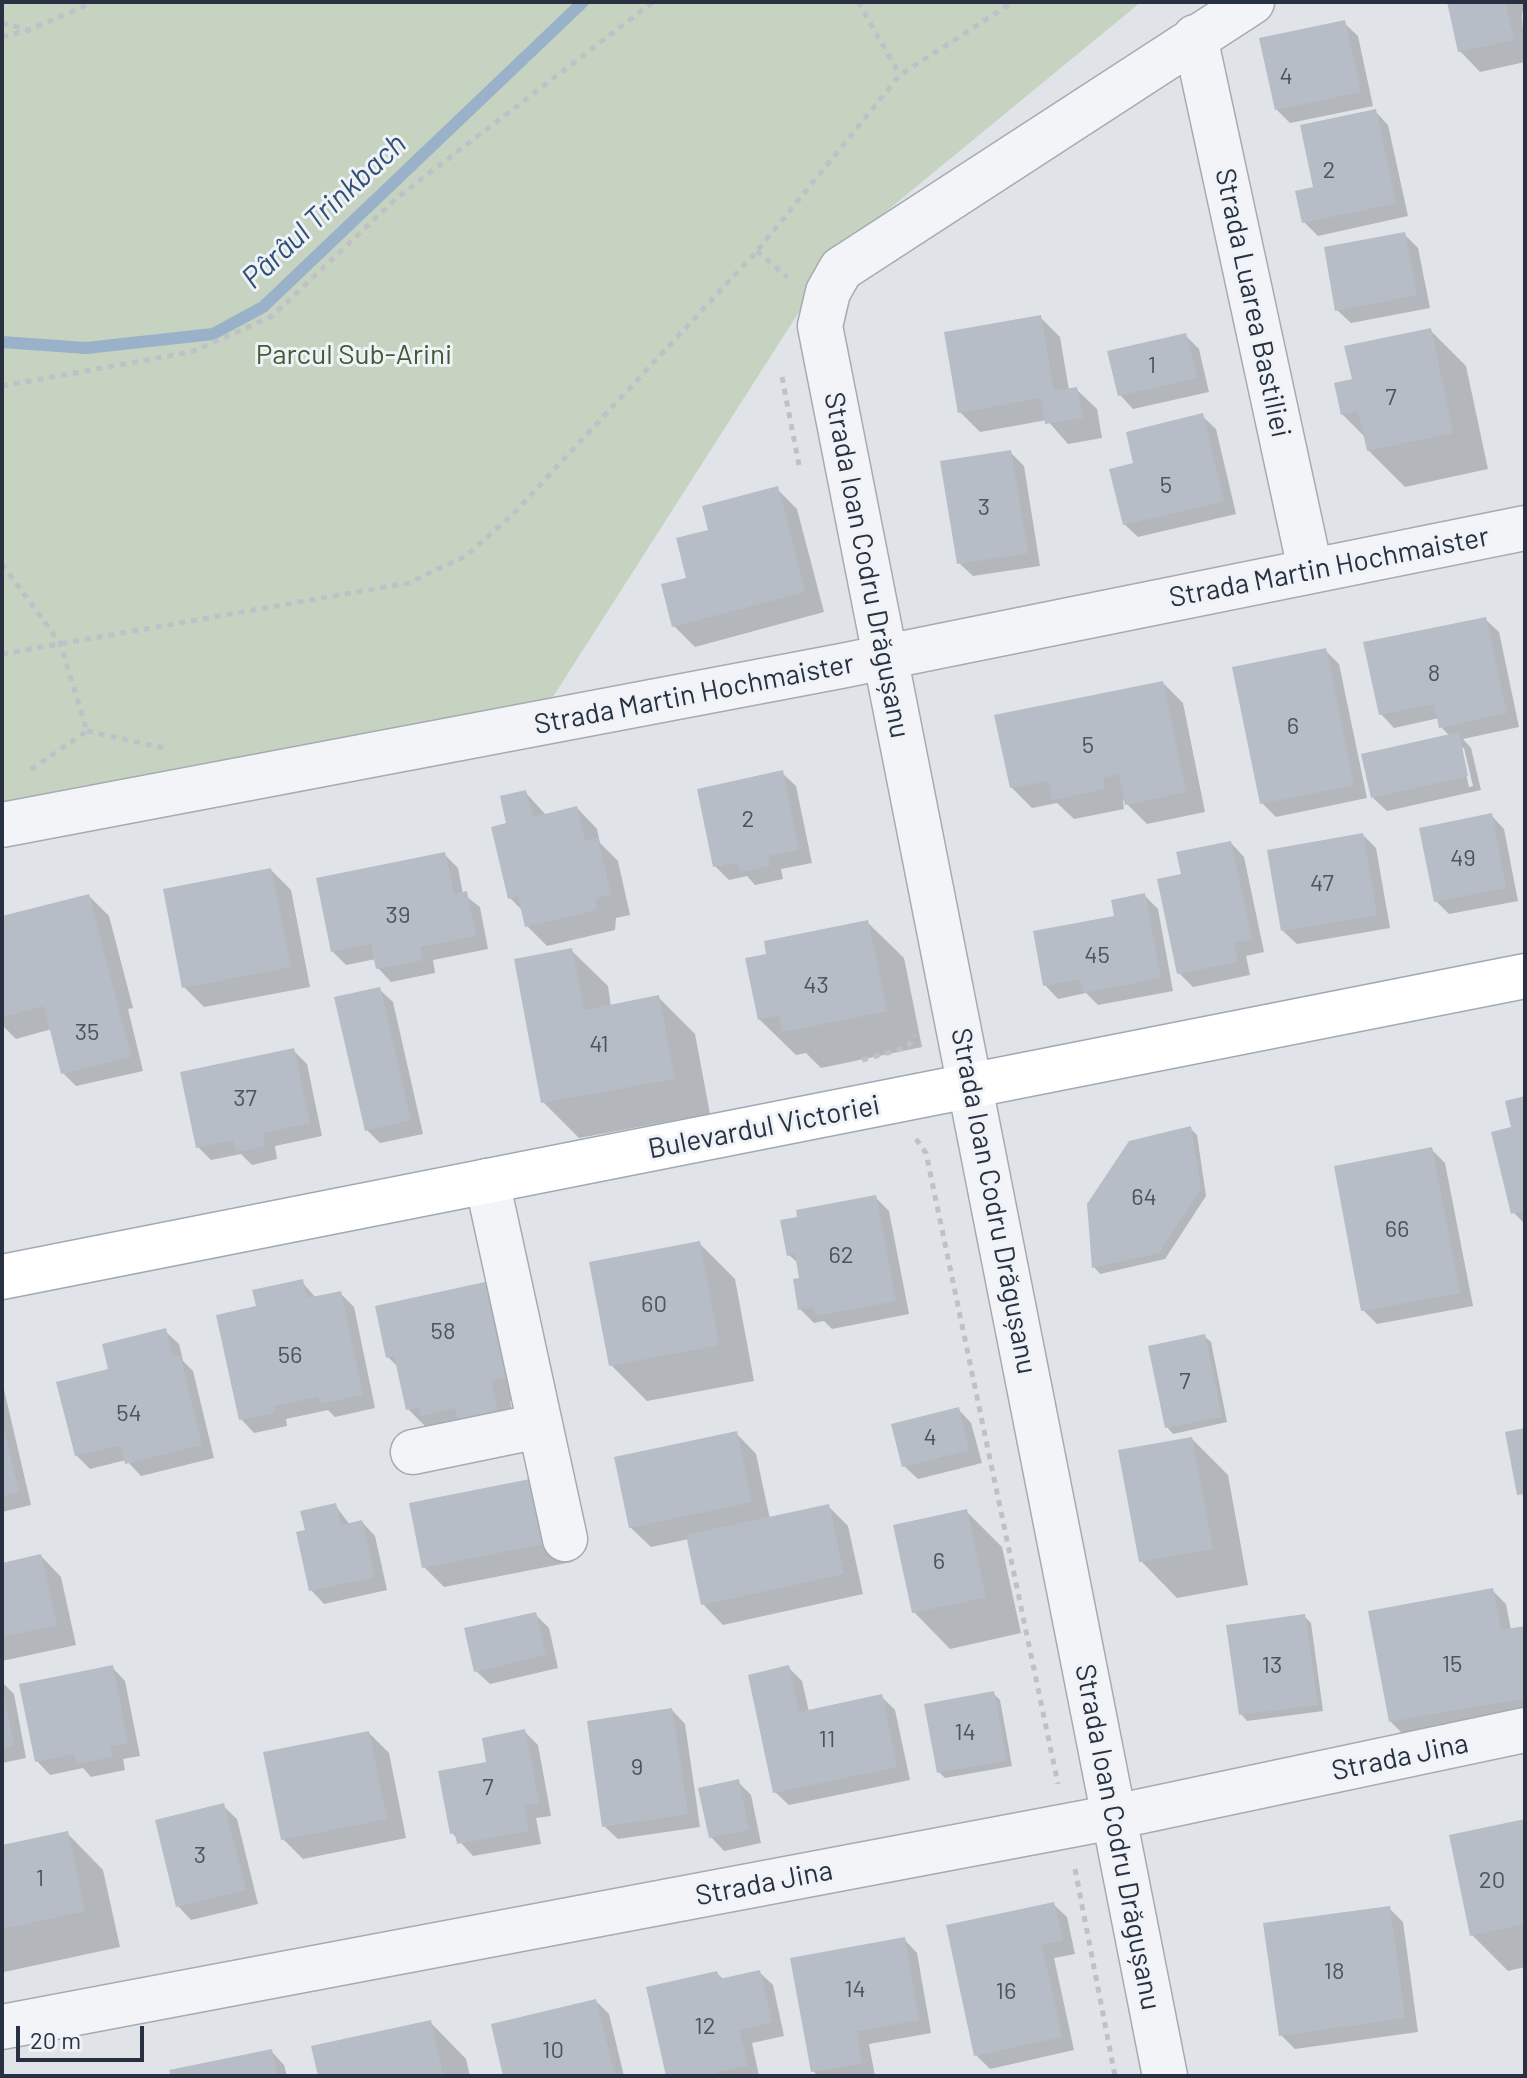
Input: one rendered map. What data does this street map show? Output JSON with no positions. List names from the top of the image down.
{
  "streets": {
    "main road": ["Bulevardul Victoriei"],
    "street": [
      "Strada Luarea Bastiliei",
      "Strada Ioan Codru Drăgușanu",
      "Strada Martin Hochmaister",
      "Strada Jina"
    ]
  },
  "crossings": [
    ["Strada Luarea Bastiliei", "Strada Ioan Codru Drăgușanu"],
    ["Strada Luarea Bastiliei", "Strada Martin Hochmaister"],
    ["Strada Ioan Codru Drăgușanu", "Strada Martin Hochmaister"],
    ["Strada Ioan Codru Drăgușanu", "Bulevardul Victoriei"],
    ["Strada Ioan Codru Drăgușanu", "Strada Jina"]
  ],
  "water": ["Pârâul Trinkbach"],
  "parks": ["Parcul Sub-Arini"],
  "house_numbers": [
    "4",
    "2",
    "1",
    "7",
    "5",
    "3",
    "8",
    "6",
    "5",
    "2",
    "49",
    "47",
    "39",
    "45",
    "43",
    "35",
    "41",
    "37",
    "64",
    "66",
    "62",
    "60",
    "58",
    "56",
    "7",
    "54",
    "4",
    "6",
    "15",
    "13",
    "14",
    "11",
    "9",
    "7",
    "3",
    "1",
    "20",
    "18",
    "14",
    "16",
    "12",
    "10"
  ],
  "scale_bar": "20 m"
}
